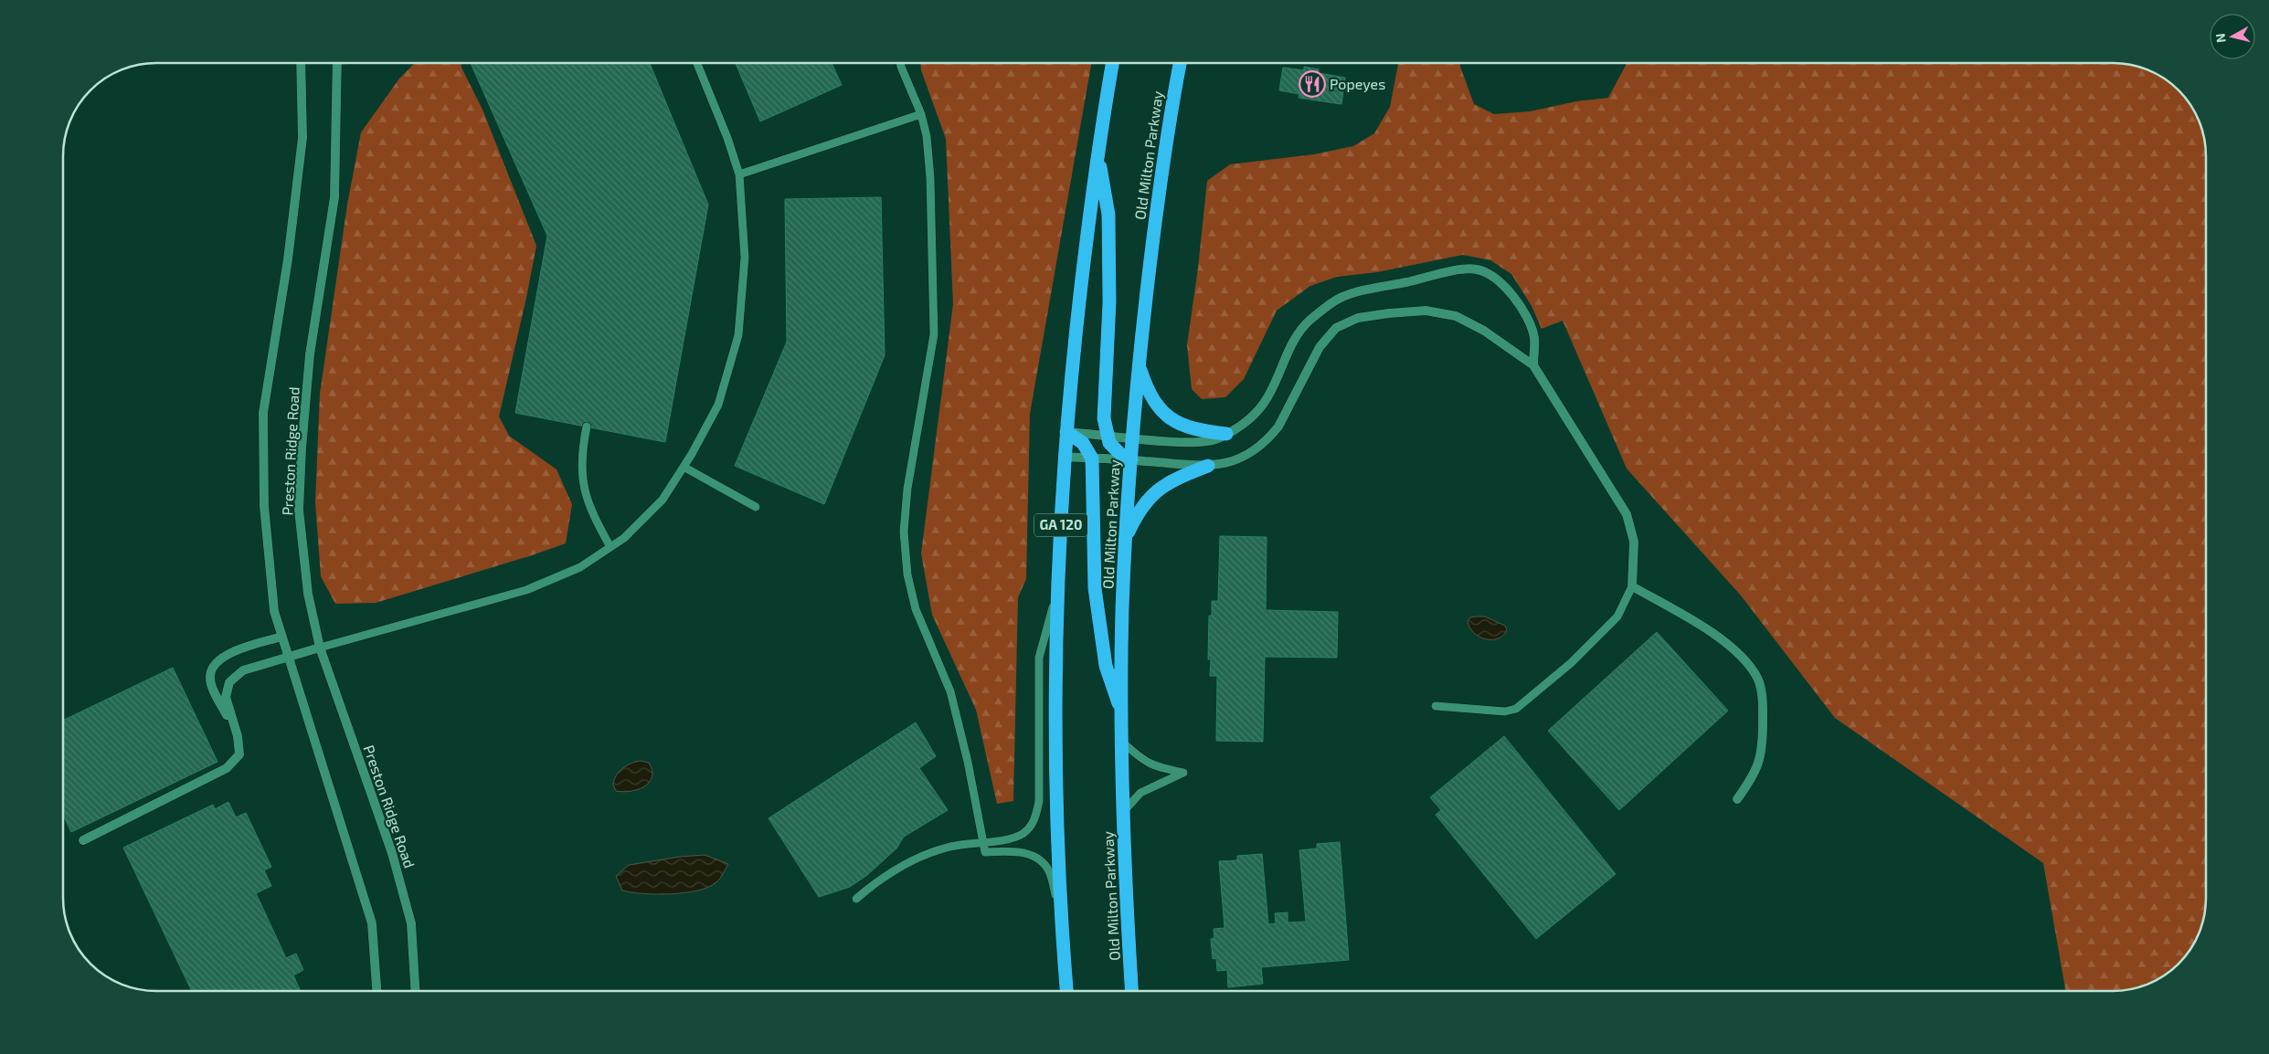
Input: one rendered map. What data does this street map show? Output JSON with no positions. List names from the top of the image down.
{
  "streets": {
    "highway": ["Old Milton Parkway", "GA 120"],
    "street": ["Preston Ridge Road"]
  },
  "places": {
    "restaurant": ["Popeyes"]
  },
  "north": "left"
}
